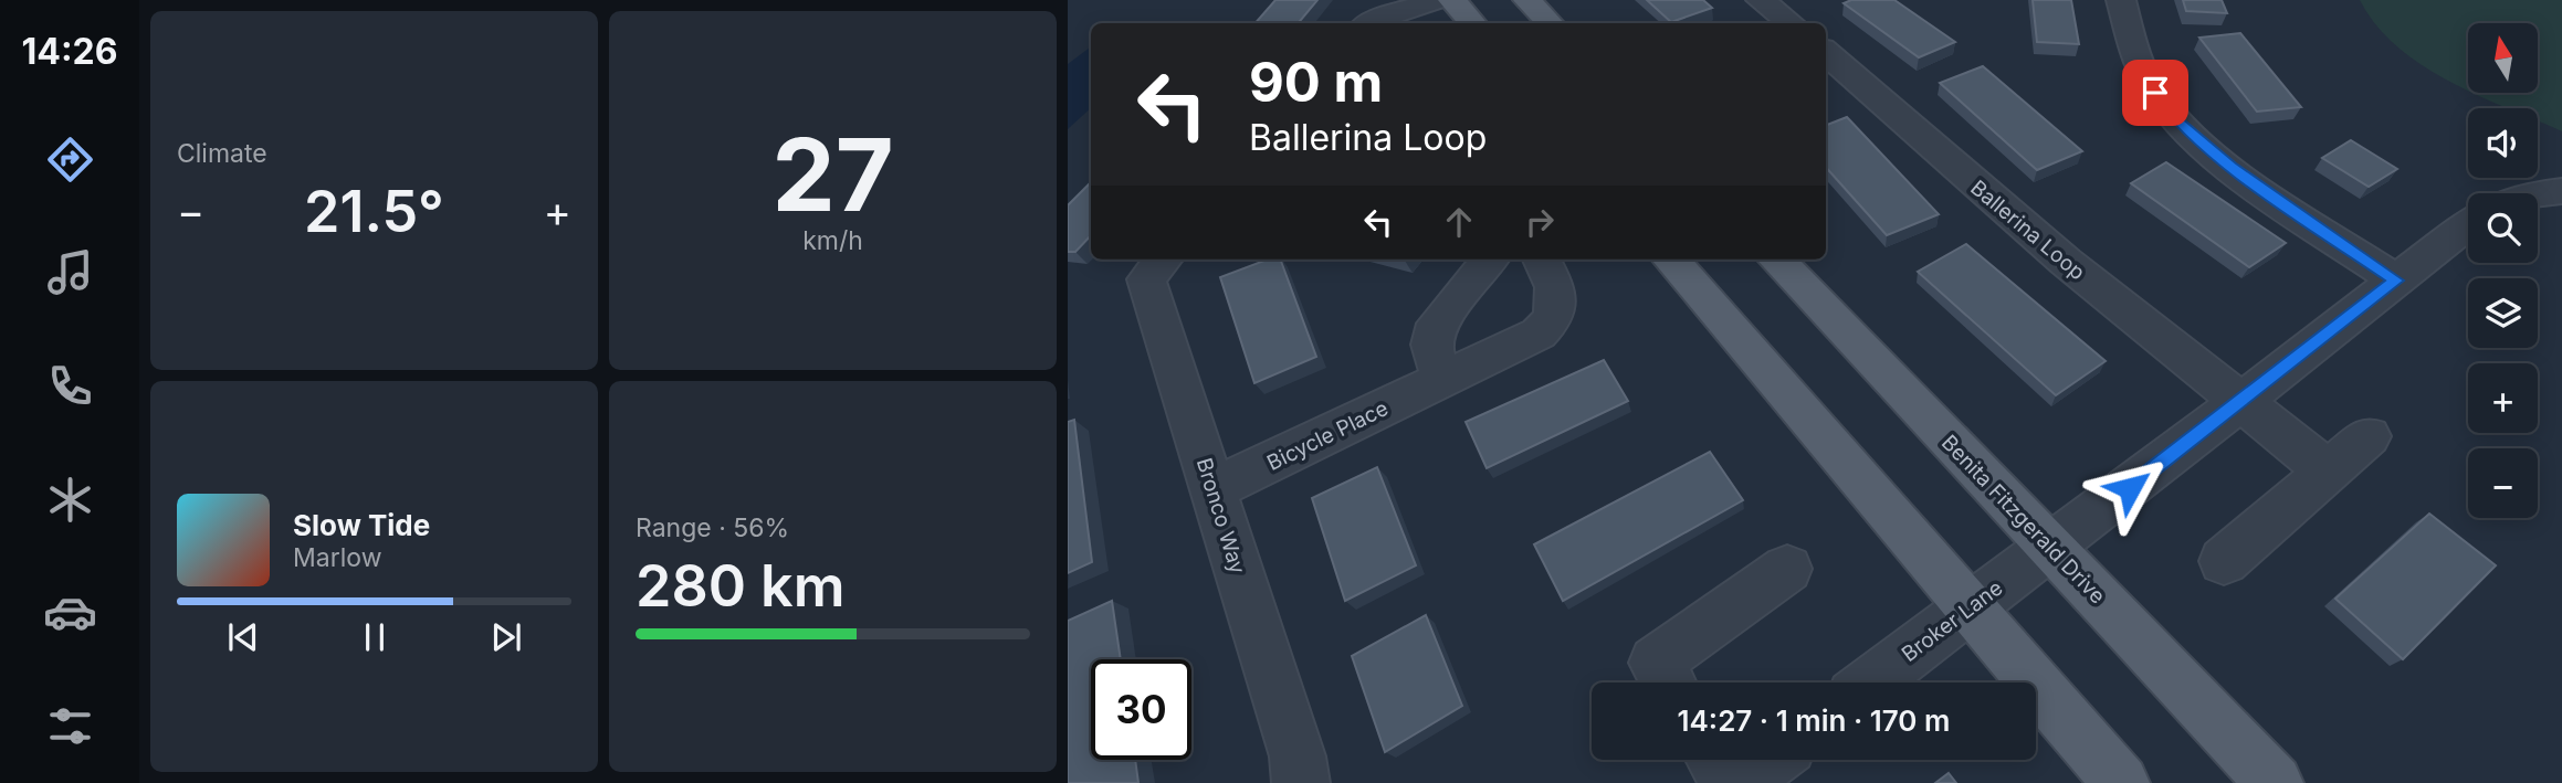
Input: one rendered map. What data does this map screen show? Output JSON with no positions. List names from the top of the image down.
{
  "streets": {
    "main road": ["Benita Fitzgerald Drive"],
    "street": [
      "Ballerina Loop",
      "Bicycle Place",
      "Bronco Way",
      "Broker Lane"
    ]
  },
  "crossings": [
    ["Ballerina Loop", "Broker Lane"],
    ["Bicycle Place", "Bronco Way"],
    ["Benita Fitzgerald Drive", "Broker Lane"]
  ],
  "north": "top",
  "page": {
    "tabs": "14:26",
    "tile": [
      "Climate",
      ["27", "km/h"],
      ["Range · 56%", "280 km"]
    ],
    "map_buttons": ["+", "−"],
    "turn": ["90 m", "Ballerina Loop"],
    "heat": ["−", "21.5°", "+"],
    "song": ["Slow Tide", "Marlow"],
    "limit": "30",
    "trip": "14:27 · 1 min · 170 m"
  }
}
